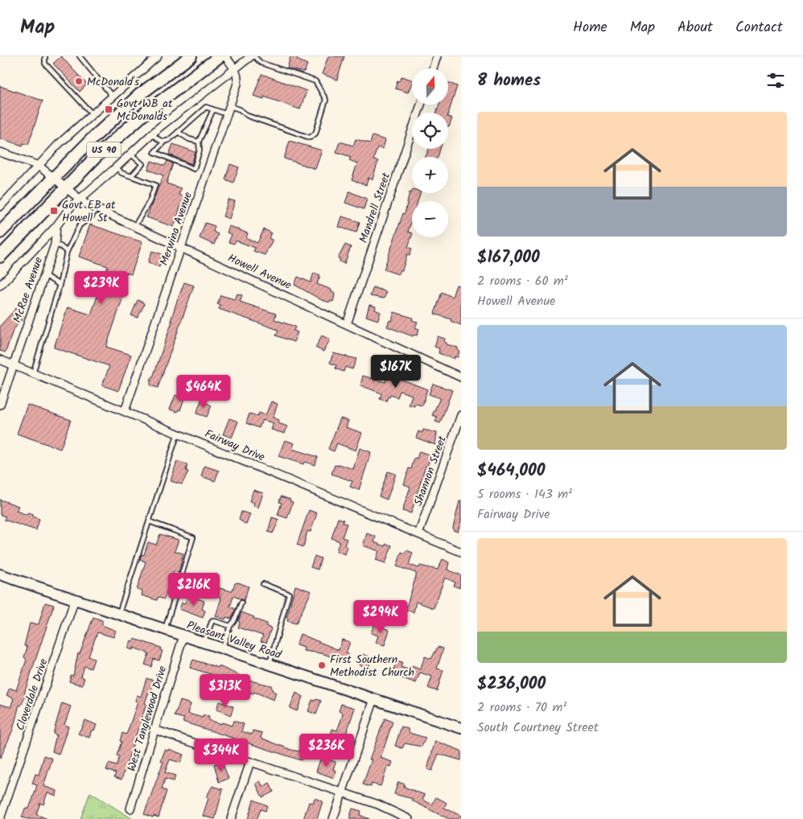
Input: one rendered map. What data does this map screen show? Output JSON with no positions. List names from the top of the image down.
{
  "streets": {
    "main road": ["US 90"],
    "street": [
      "Mandrell Street",
      "Merwina Avenue",
      "Howell Avenue",
      "McRae Avenue",
      "Fairway Drive",
      "Shannon Street",
      "Pleasant Valley Road",
      "Cloverdale Drive",
      "West Tanglewood Drive"
    ]
  },
  "crossings": [
    ["US 90", "Howell Avenue"],
    ["Mandrell Street", "Howell Avenue"],
    ["Merwina Avenue", "Howell Avenue"],
    ["Merwina Avenue", "Fairway Drive"],
    ["McRae Avenue", "Fairway Drive"],
    ["Fairway Drive", "Shannon Street"],
    ["Pleasant Valley Road", "Cloverdale Drive"],
    ["Pleasant Valley Road", "West Tanglewood Drive"]
  ],
  "places": {
    "other": ["McDonald's", "First Southern Methodist Church"],
    "transit": ["Govt WB at McDonalds", "Govt EB at Howell St"]
  },
  "north": "top",
  "page": {
    "header": "Map",
    "nav": [
      "Home",
      "Map",
      "About",
      "Contact"
    ],
    "heading": "8 homes",
    "map_buttons": ["+", "−"],
    "list": [
      {
        "name": "$167,000",
        "note": "2 rooms · 60 m² · Howell Avenue"
      },
      {
        "name": "$464,000",
        "note": "5 rooms · 143 m² · Fairway Drive"
      },
      {
        "name": "$236,000",
        "note": "2 rooms · 70 m² · South Courtney Street"
      }
    ],
    "price": [
      "$239K",
      "$167K",
      "$464K",
      "$216K",
      "$294K",
      "$313K",
      "$236K",
      "$344K"
    ]
  }
}
